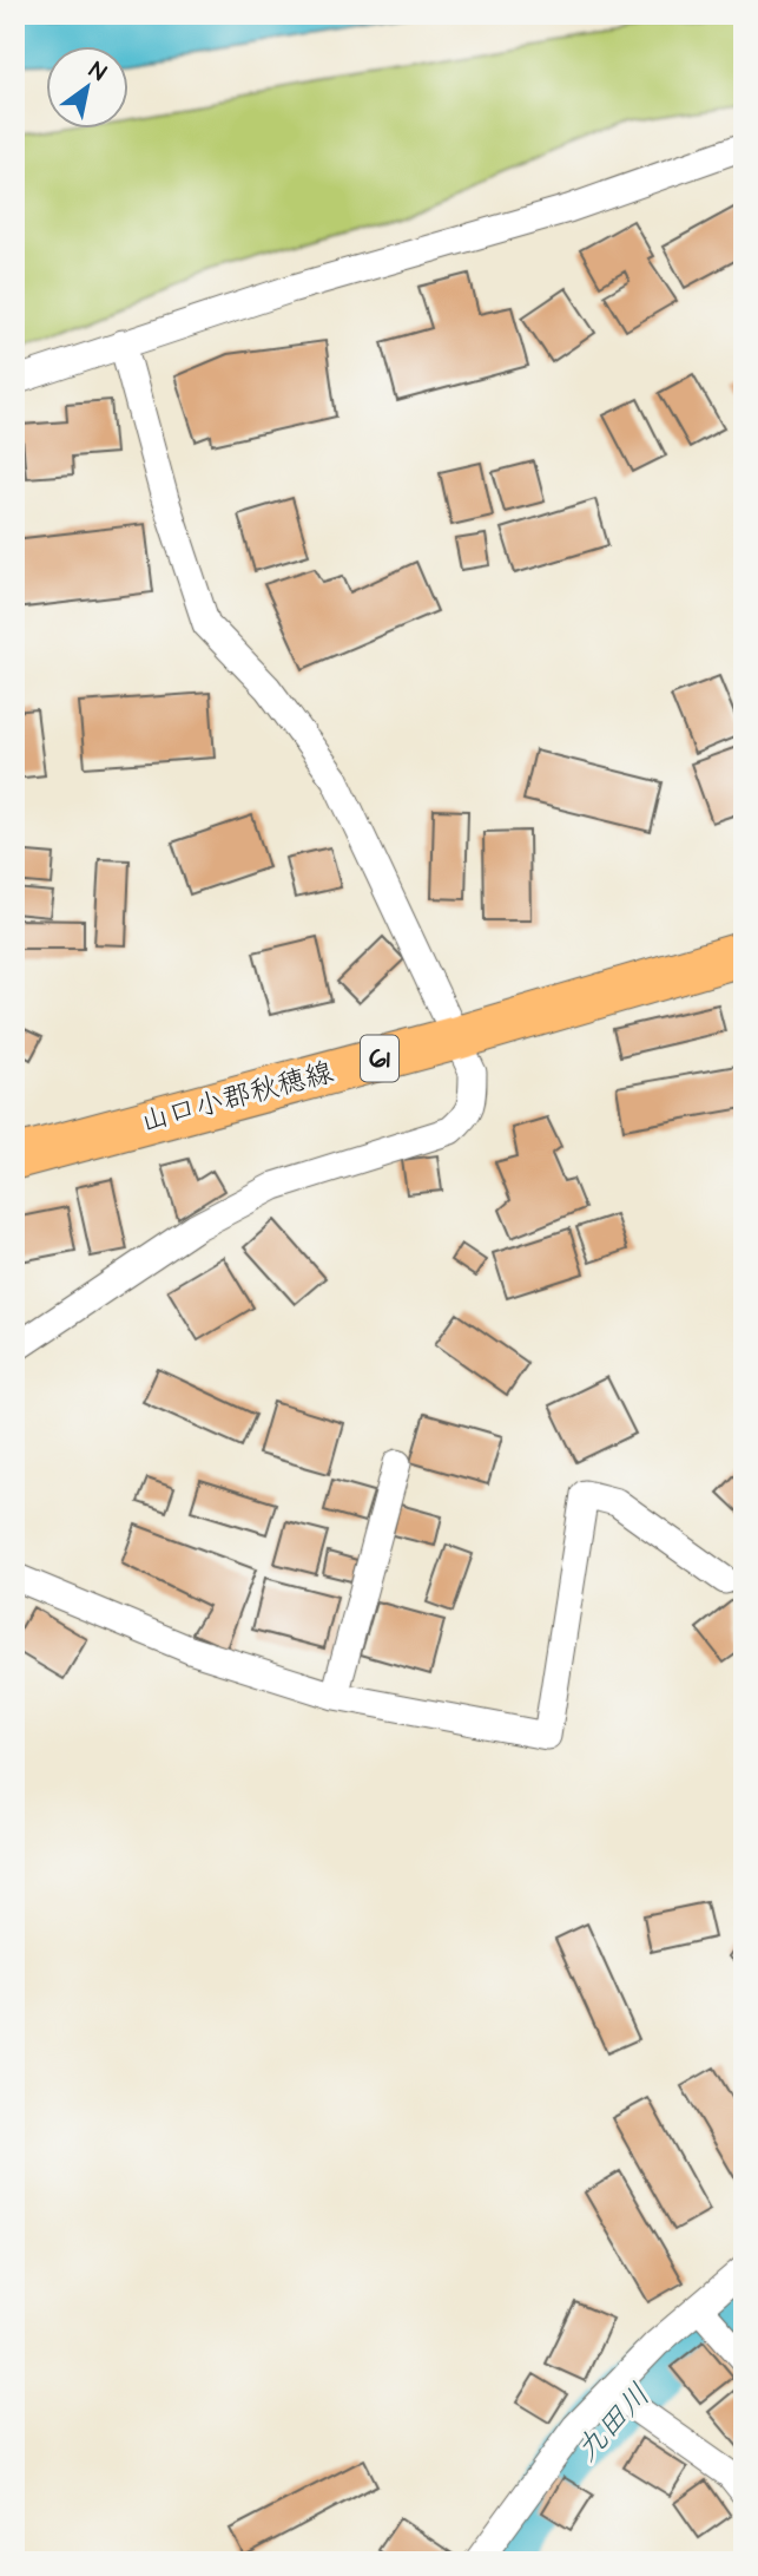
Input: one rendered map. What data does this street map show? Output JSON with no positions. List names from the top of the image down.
{
  "streets": {
    "main road": ["61", "山口小郡秋穂線"]
  },
  "water": ["九田川"],
  "north": "top right"
}
